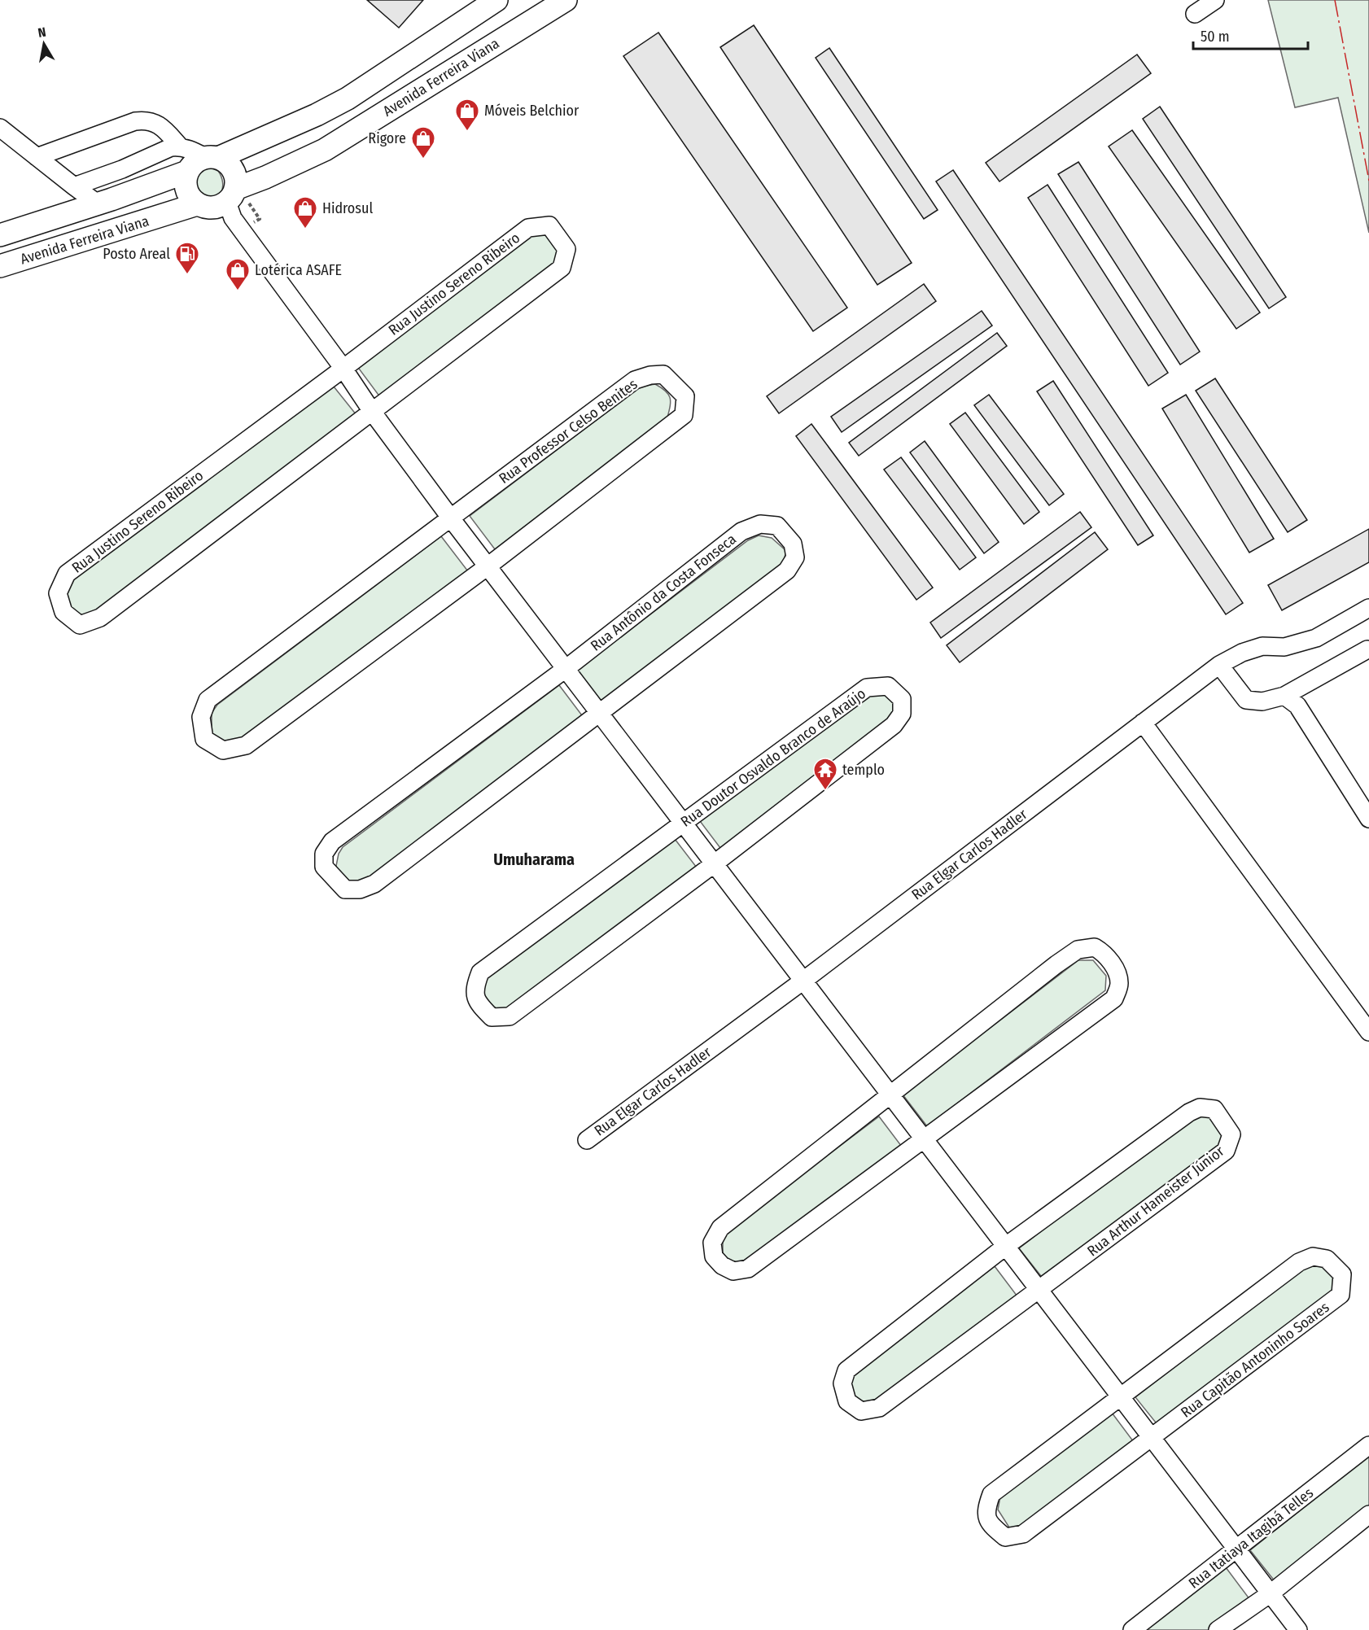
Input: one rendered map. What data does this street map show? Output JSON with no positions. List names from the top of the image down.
{
  "streets": {
    "main road": ["Avenida Ferreira Viana"],
    "street": [
      "Rua Justino Sereno Ribeiro",
      "Rua Professor Celso Benites",
      "Rua Antônio da Costa Fonseca",
      "Rua Doutor Osvaldo Branco de Araújo",
      "Rua Elgar Carlos Hadler",
      "Rua Arthur Hameister Júnior",
      "Rua Capitão Antoninho Soares",
      "Rua Itatiaya Itagibá Telles"
    ]
  },
  "districts": ["Umuharama"],
  "places": {
    "shop": [
      "Móveis Belchior",
      "Rigore",
      "Hidrosul",
      "Lotérica ASAFE"
    ],
    "fuel station": ["Posto Areal"],
    "temple": ["templo"]
  },
  "scale_bar": "50 m",
  "north": "top"
}
